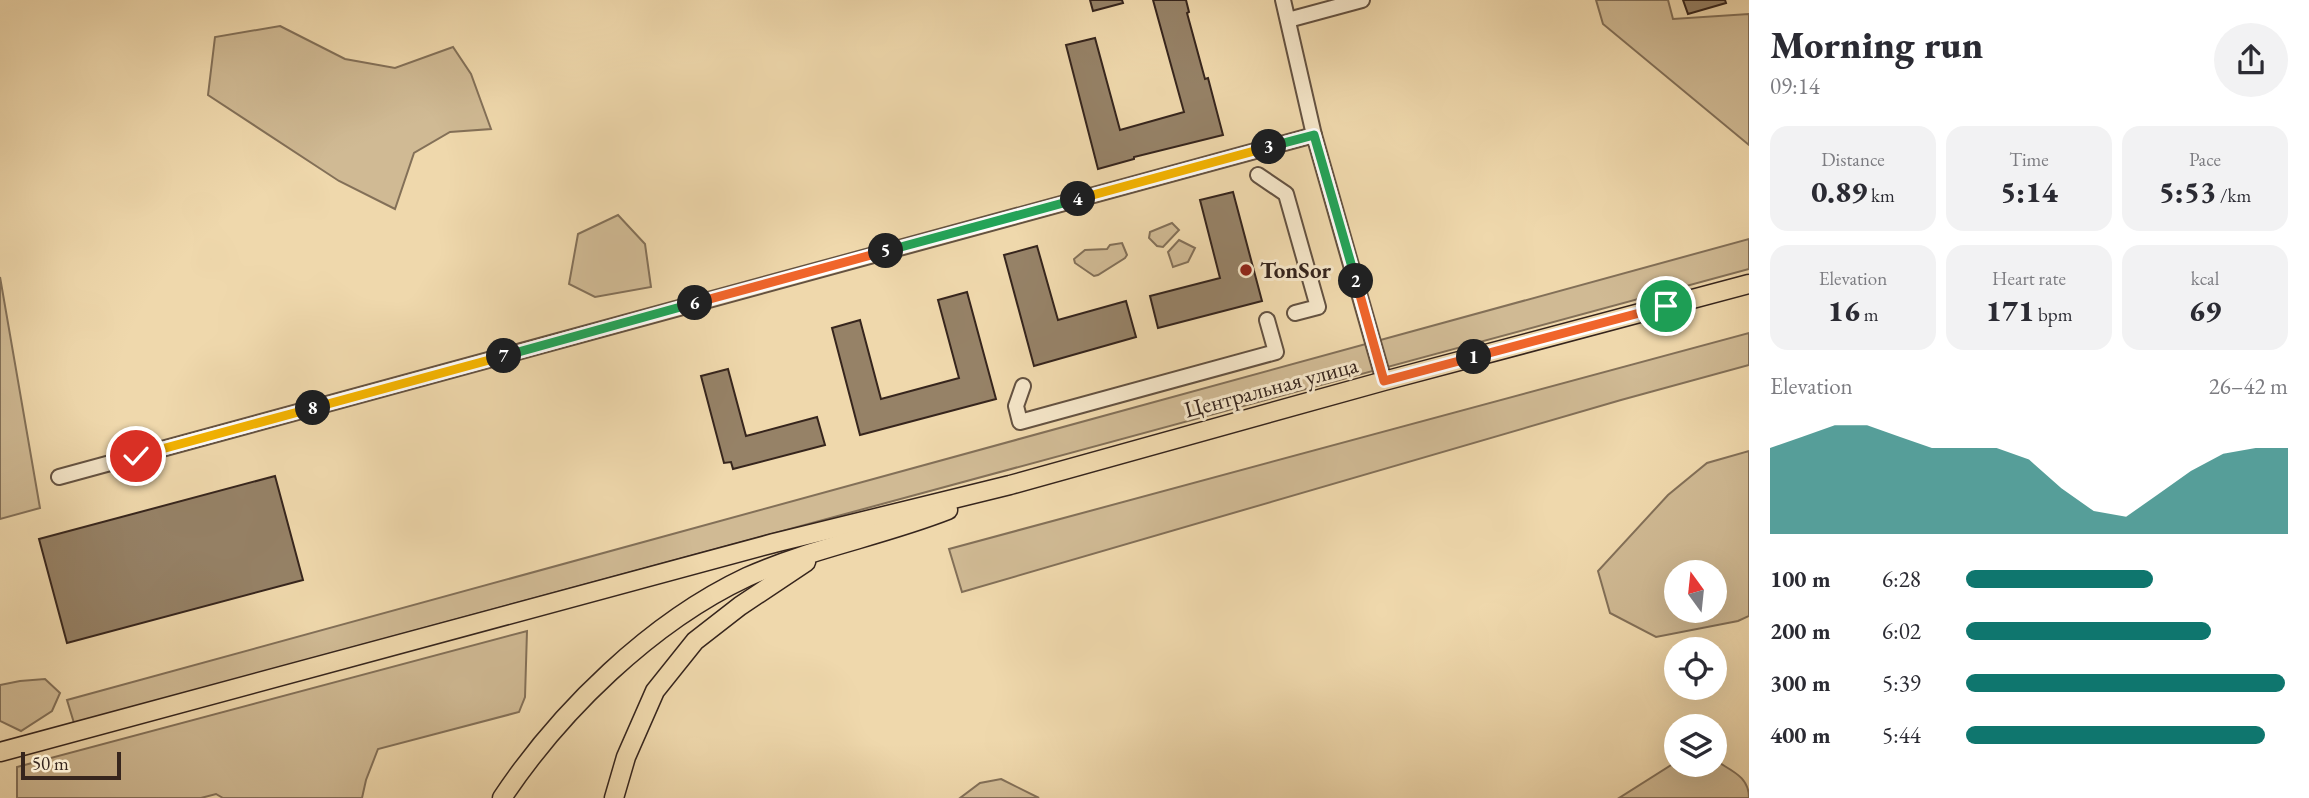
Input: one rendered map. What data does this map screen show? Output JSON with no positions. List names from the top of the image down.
{
  "streets": {
    "main road": ["Центральная улица"]
  },
  "places": ["TonSor"],
  "scale_bar": "50 m",
  "north": "top",
  "page": {
    "heading": ["Morning run", "09:14"],
    "stats": [
      ["Distance", "0.89 km"],
      ["Time", "5:14"],
      ["Pace", "5:53 /km"],
      ["Elevation", "16 m"],
      ["Heart rate", "171 bpm"],
      ["kcal", "69"]
    ],
    "pins": [
      "3",
      "4",
      "5",
      "2",
      "6",
      "7",
      "1",
      "8"
    ],
    "chart": ["Elevation", "26–42 m"],
    "list": [
      {
        "name": "100 m",
        "note": "6:28"
      },
      {
        "name": "200 m",
        "note": "6:02"
      },
      {
        "name": "300 m",
        "note": "5:39"
      },
      {
        "name": "400 m",
        "note": "5:44"
      }
    ],
    "scale": "50 m"
  }
}
